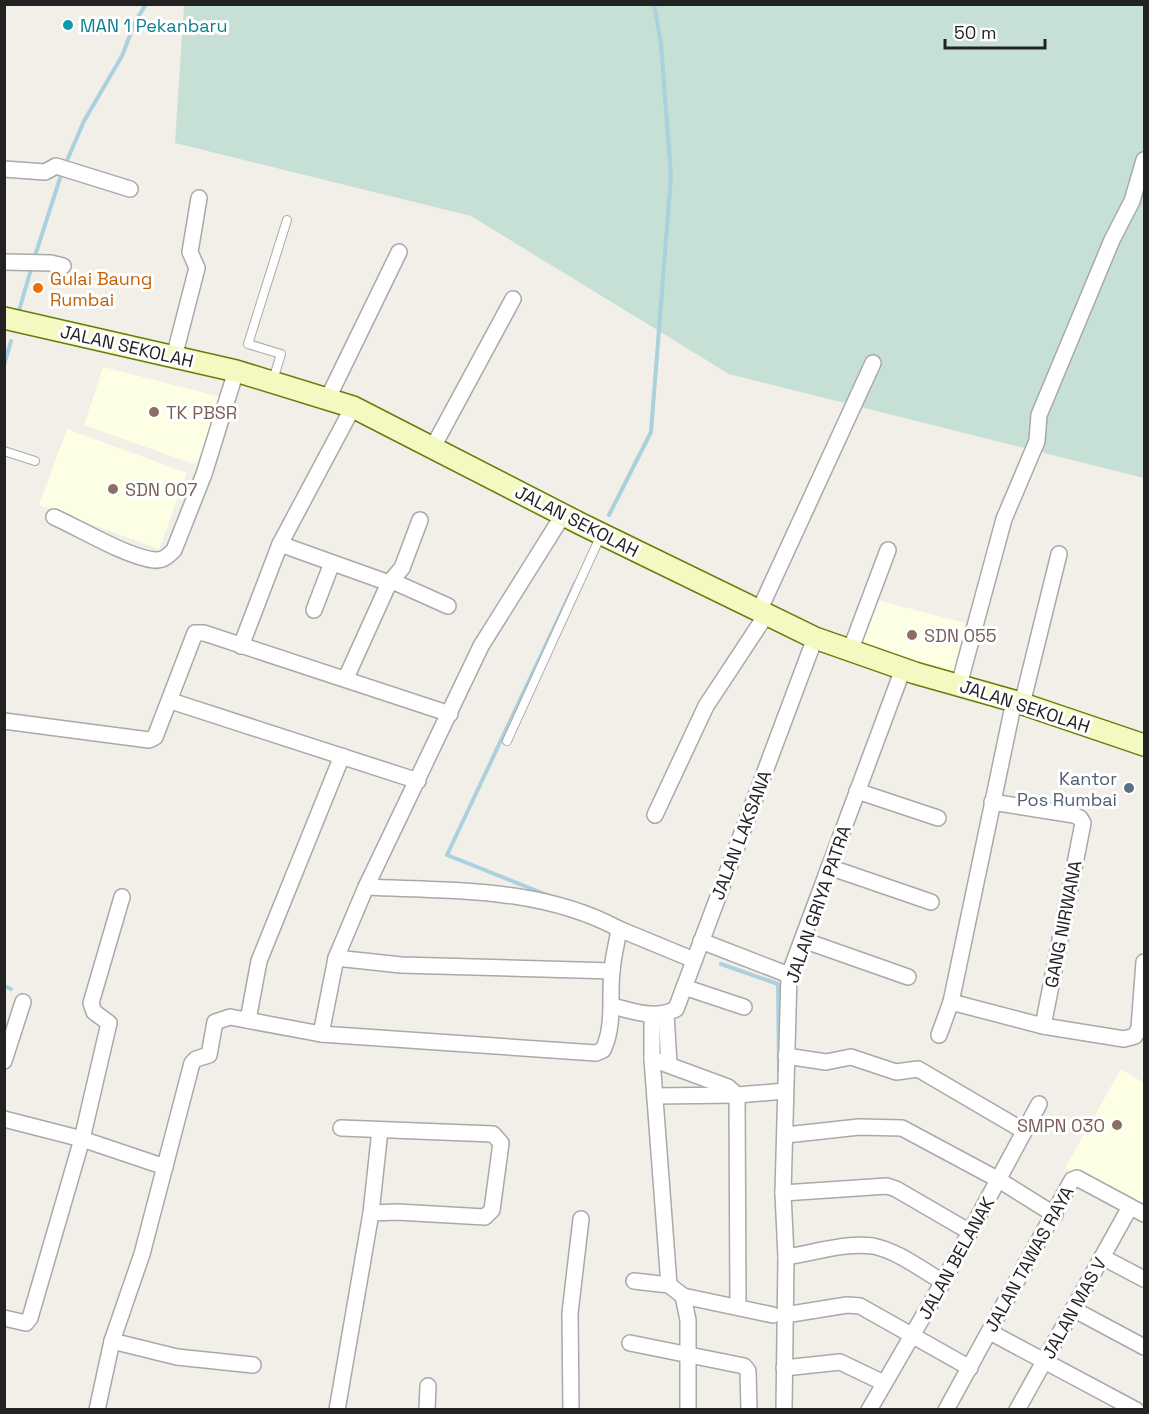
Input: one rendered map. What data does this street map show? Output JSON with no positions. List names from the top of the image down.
{
  "streets": {
    "street": [
      "JALAN SEKOLAH",
      "JALAN LAKSANA",
      "JALAN GRIYA PATRA",
      "GANG NIRWANA",
      "JALAN BELANAK",
      "JALAN TAWAS RAYA",
      "JALAN MAS V"
    ]
  },
  "crossings": [
    ["JALAN SEKOLAH", "JALAN LAKSANA"],
    ["JALAN SEKOLAH", "JALAN GRIYA PATRA"],
    ["JALAN TAWAS RAYA", "JALAN MAS V"]
  ],
  "places": [
    "MAN 1 Pekanbaru",
    "Gulai Baung Rumbai",
    "TK PBSR",
    "SDN 007",
    "SDN 055",
    "Kantor Pos Rumbai",
    "SMPN 030"
  ],
  "scale_bar": "50 m"
}
